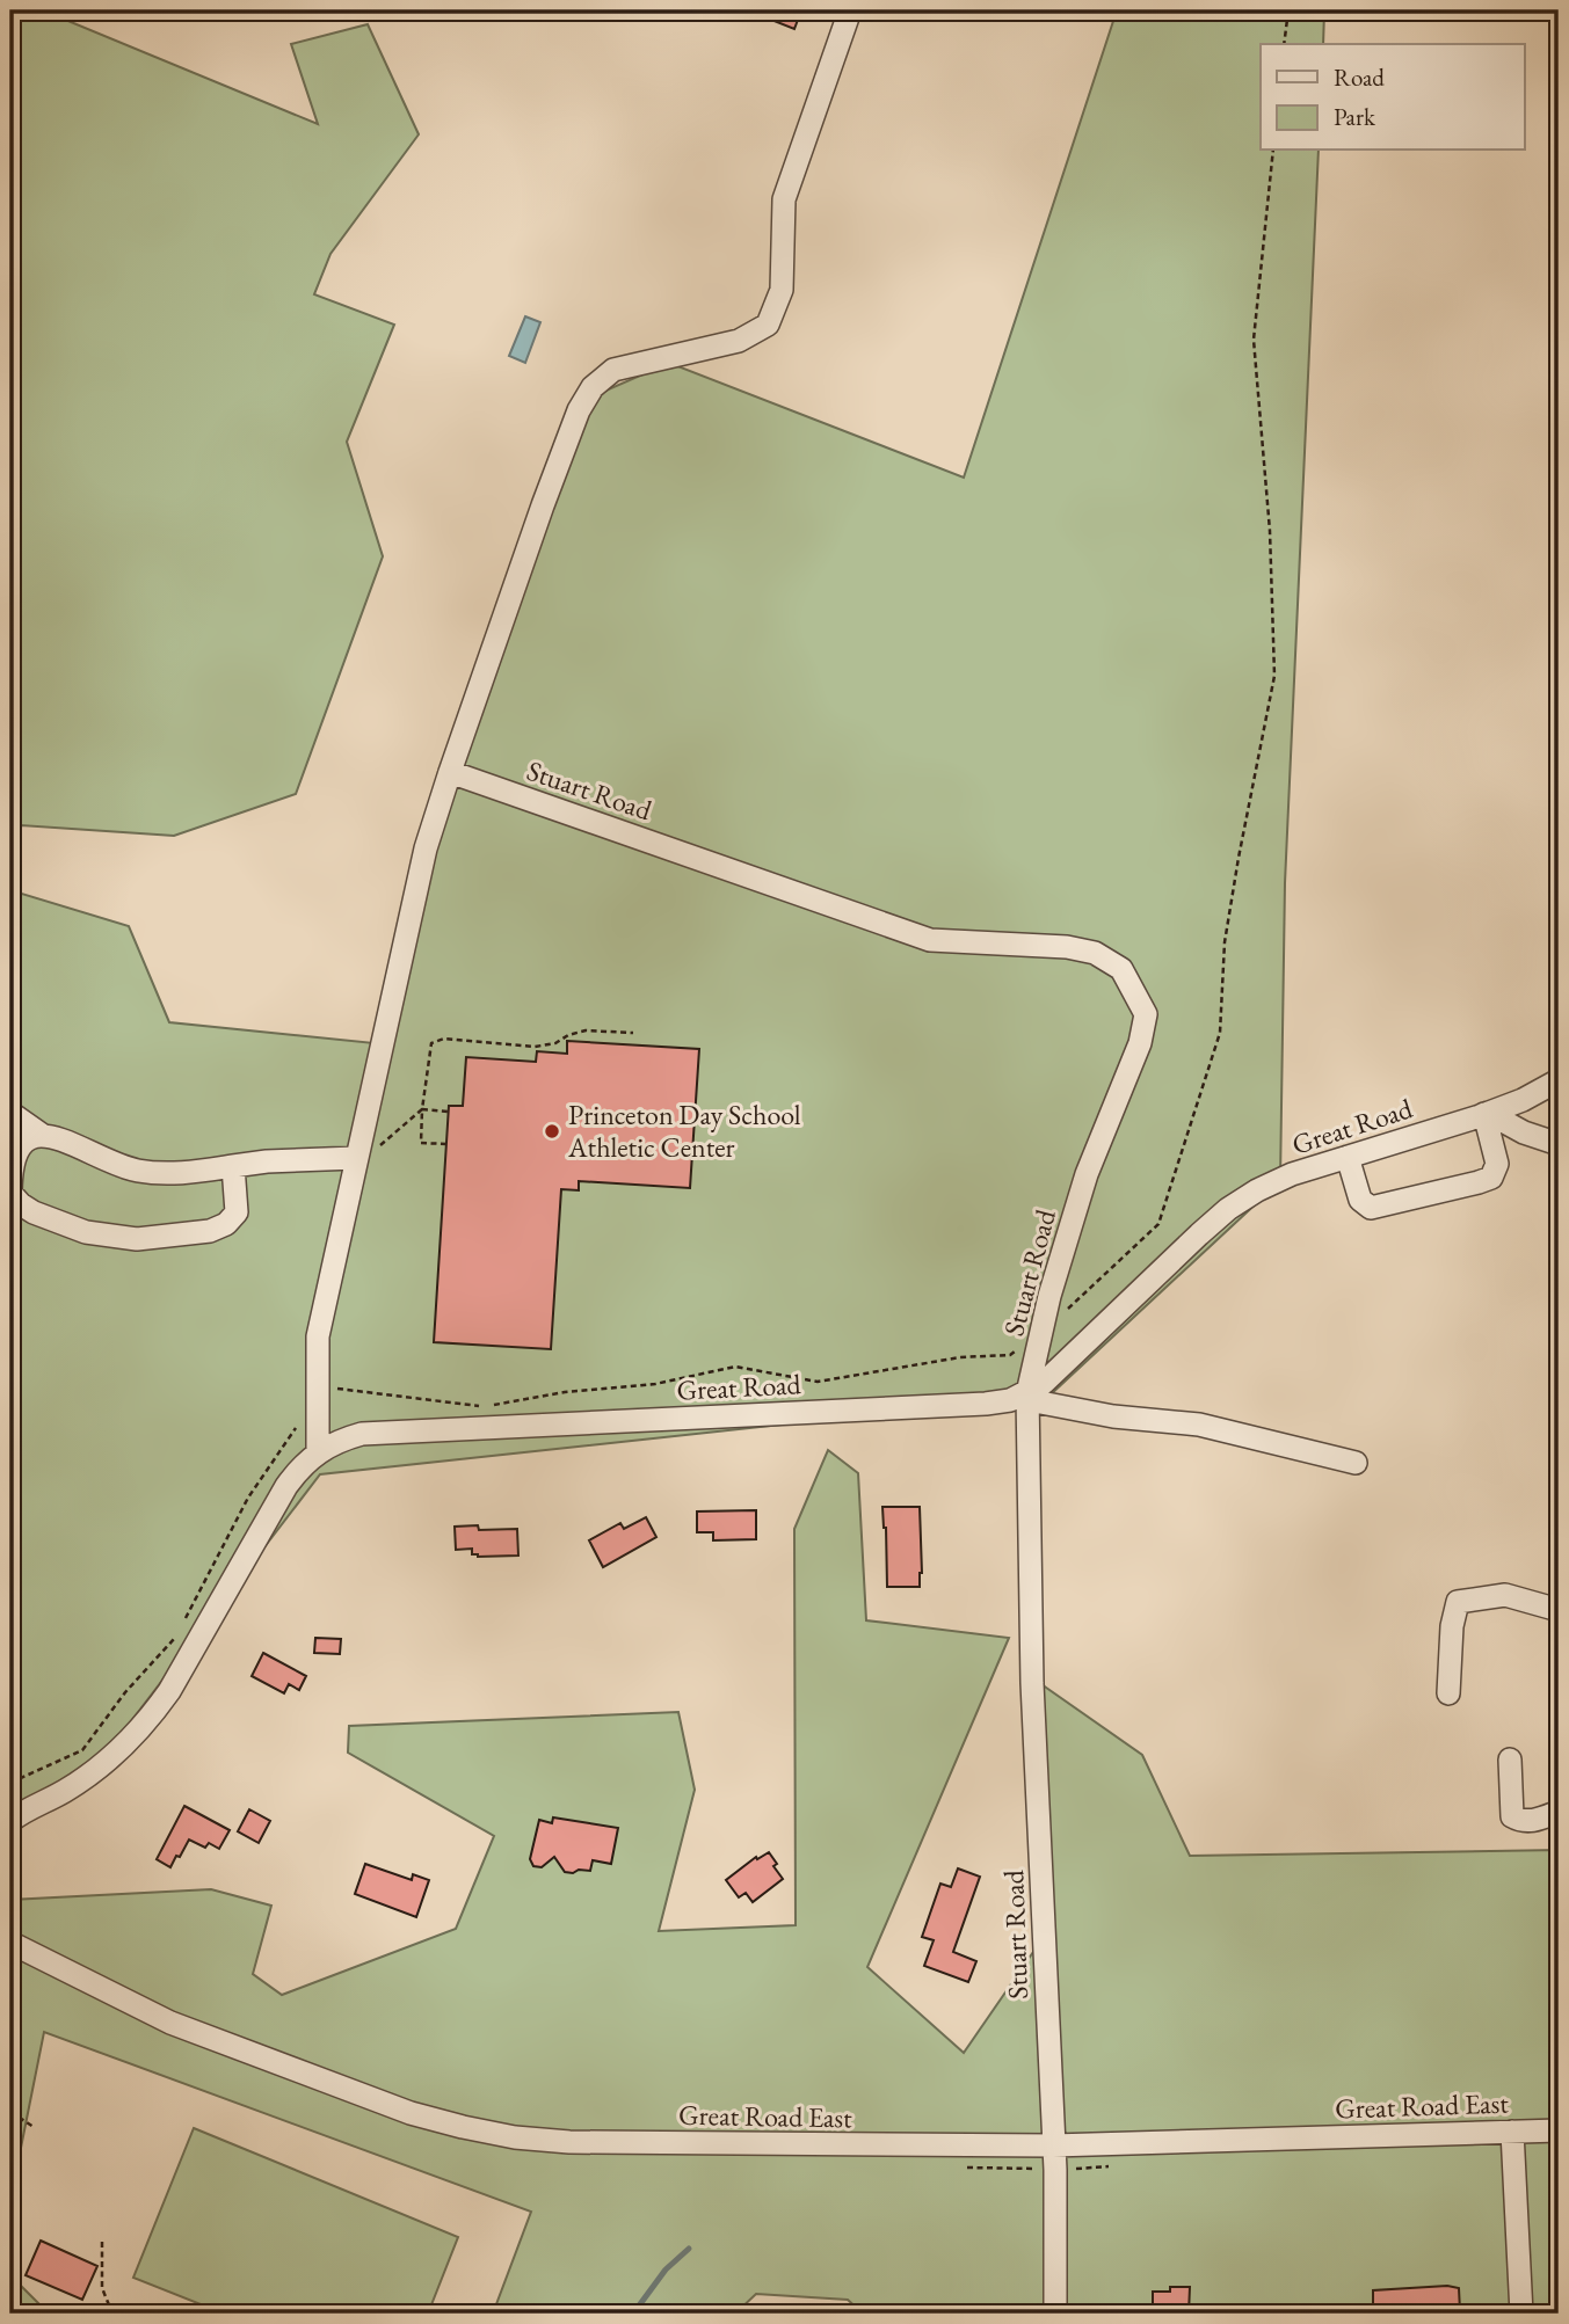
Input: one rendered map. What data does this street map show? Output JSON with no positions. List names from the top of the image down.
{
  "streets": {
    "street": ["Stuart Road", "Great Road", "Great Road East"]
  },
  "crossings": [
    ["Stuart Road", "Great Road"],
    ["Stuart Road", "Great Road East"]
  ],
  "places": ["Princeton Day School Athletic Center"],
  "legend": ["Road", "Park"]
}
